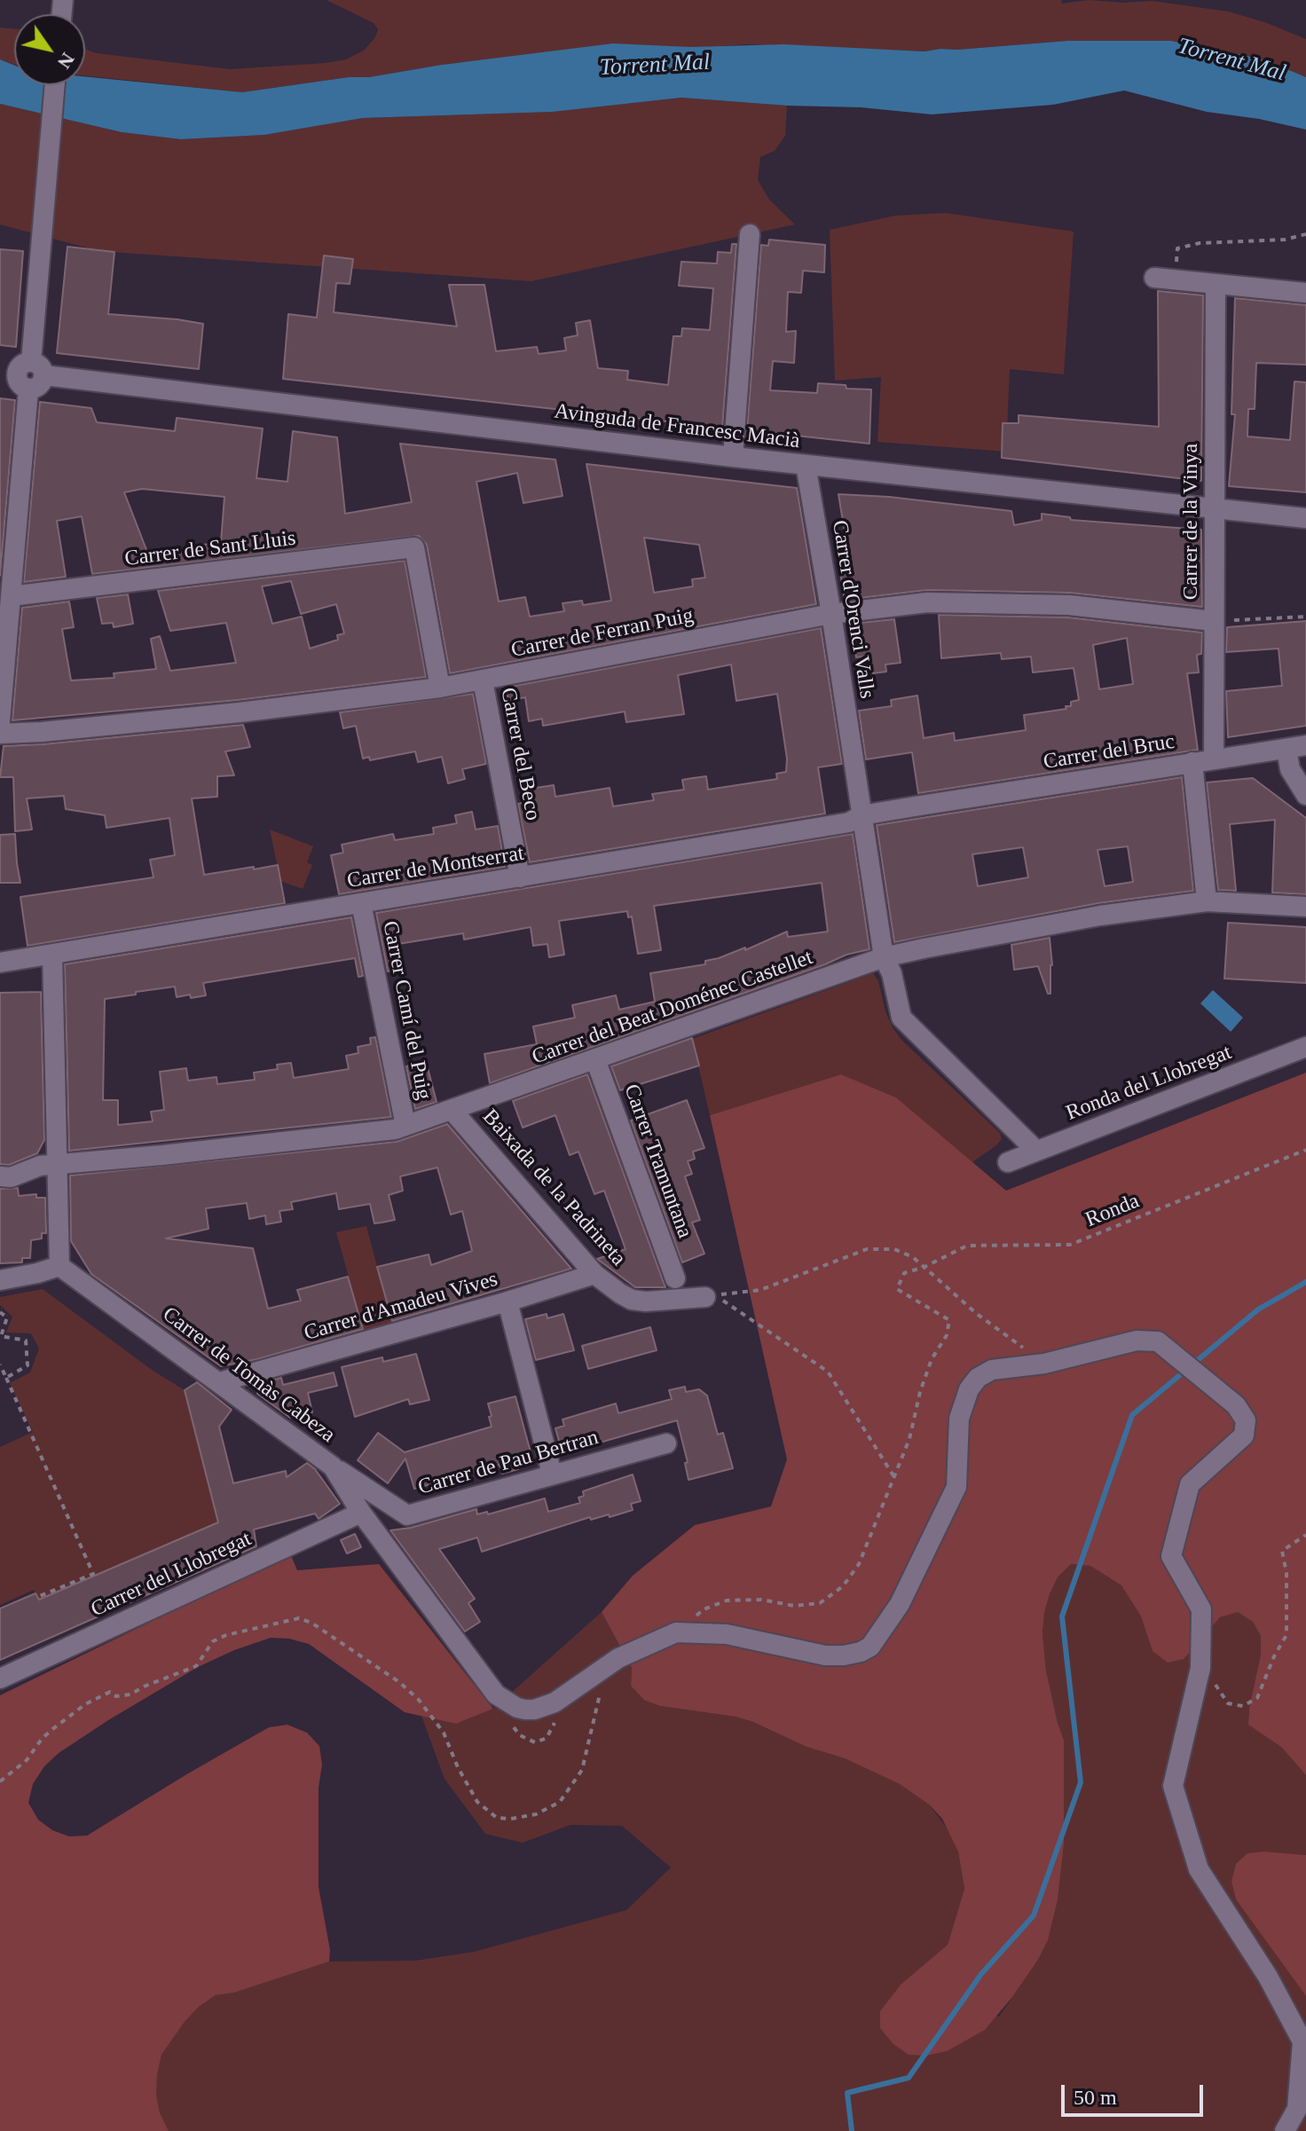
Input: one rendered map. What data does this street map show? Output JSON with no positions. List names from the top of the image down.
{
  "streets": {
    "street": [
      "Avinguda de Francesc Macià",
      "Carrer de la Vinya",
      "Carrer de Sant Lluis",
      "Carrer d'Orenci Valls",
      "Carrer de Ferran Puig",
      "Carrer del Bruc",
      "Carrer del Beco",
      "Carrer de Montserrat",
      "Carrer del Beat Doménec Castellet",
      "Carrer Camí del Puig",
      "Ronda del Llobregat",
      "Carrer Tramuntana",
      "Baixada de la Padrineta",
      "Carrer d'Amadeu Vives",
      "Carrer de Tomàs Cabeza",
      "Carrer de Pau Bertran",
      "Carrer del Llobregat"
    ],
    "path": ["Ronda"]
  },
  "crossings": [
    ["Avinguda de Francesc Macià", "Carrer de la Vinya"],
    ["Avinguda de Francesc Macià", "Carrer d'Orenci Valls"],
    ["Carrer de la Vinya", "Carrer de Ferran Puig"],
    ["Carrer de la Vinya", "Carrer del Bruc"],
    ["Carrer de Sant Lluis", "Carrer de Ferran Puig"],
    ["Carrer d'Orenci Valls", "Carrer de Ferran Puig"],
    ["Carrer d'Orenci Valls", "Carrer del Bruc"],
    ["Carrer d'Orenci Valls", "Carrer de Montserrat"],
    ["Carrer d'Orenci Valls", "Carrer del Beat Doménec Castellet"],
    ["Carrer d'Orenci Valls", "Ronda del Llobregat"],
    ["Carrer de Ferran Puig", "Carrer del Beco"],
    ["Carrer del Bruc", "Carrer de Montserrat"],
    ["Carrer del Beco", "Carrer de Montserrat"],
    ["Carrer de Montserrat", "Carrer Camí del Puig"],
    ["Carrer del Beat Doménec Castellet", "Carrer Camí del Puig"],
    ["Carrer del Beat Doménec Castellet", "Carrer Tramuntana"],
    ["Carrer del Beat Doménec Castellet", "Baixada de la Padrineta"],
    ["Baixada de la Padrineta", "Carrer d'Amadeu Vives"],
    ["Carrer d'Amadeu Vives", "Carrer de Tomàs Cabeza"],
    ["Carrer de Tomàs Cabeza", "Carrer de Pau Bertran"],
    ["Carrer de Tomàs Cabeza", "Carrer del Llobregat"]
  ],
  "water": ["Torrent Mal"],
  "scale_bar": "50 m",
  "north": "bottom right"
}
